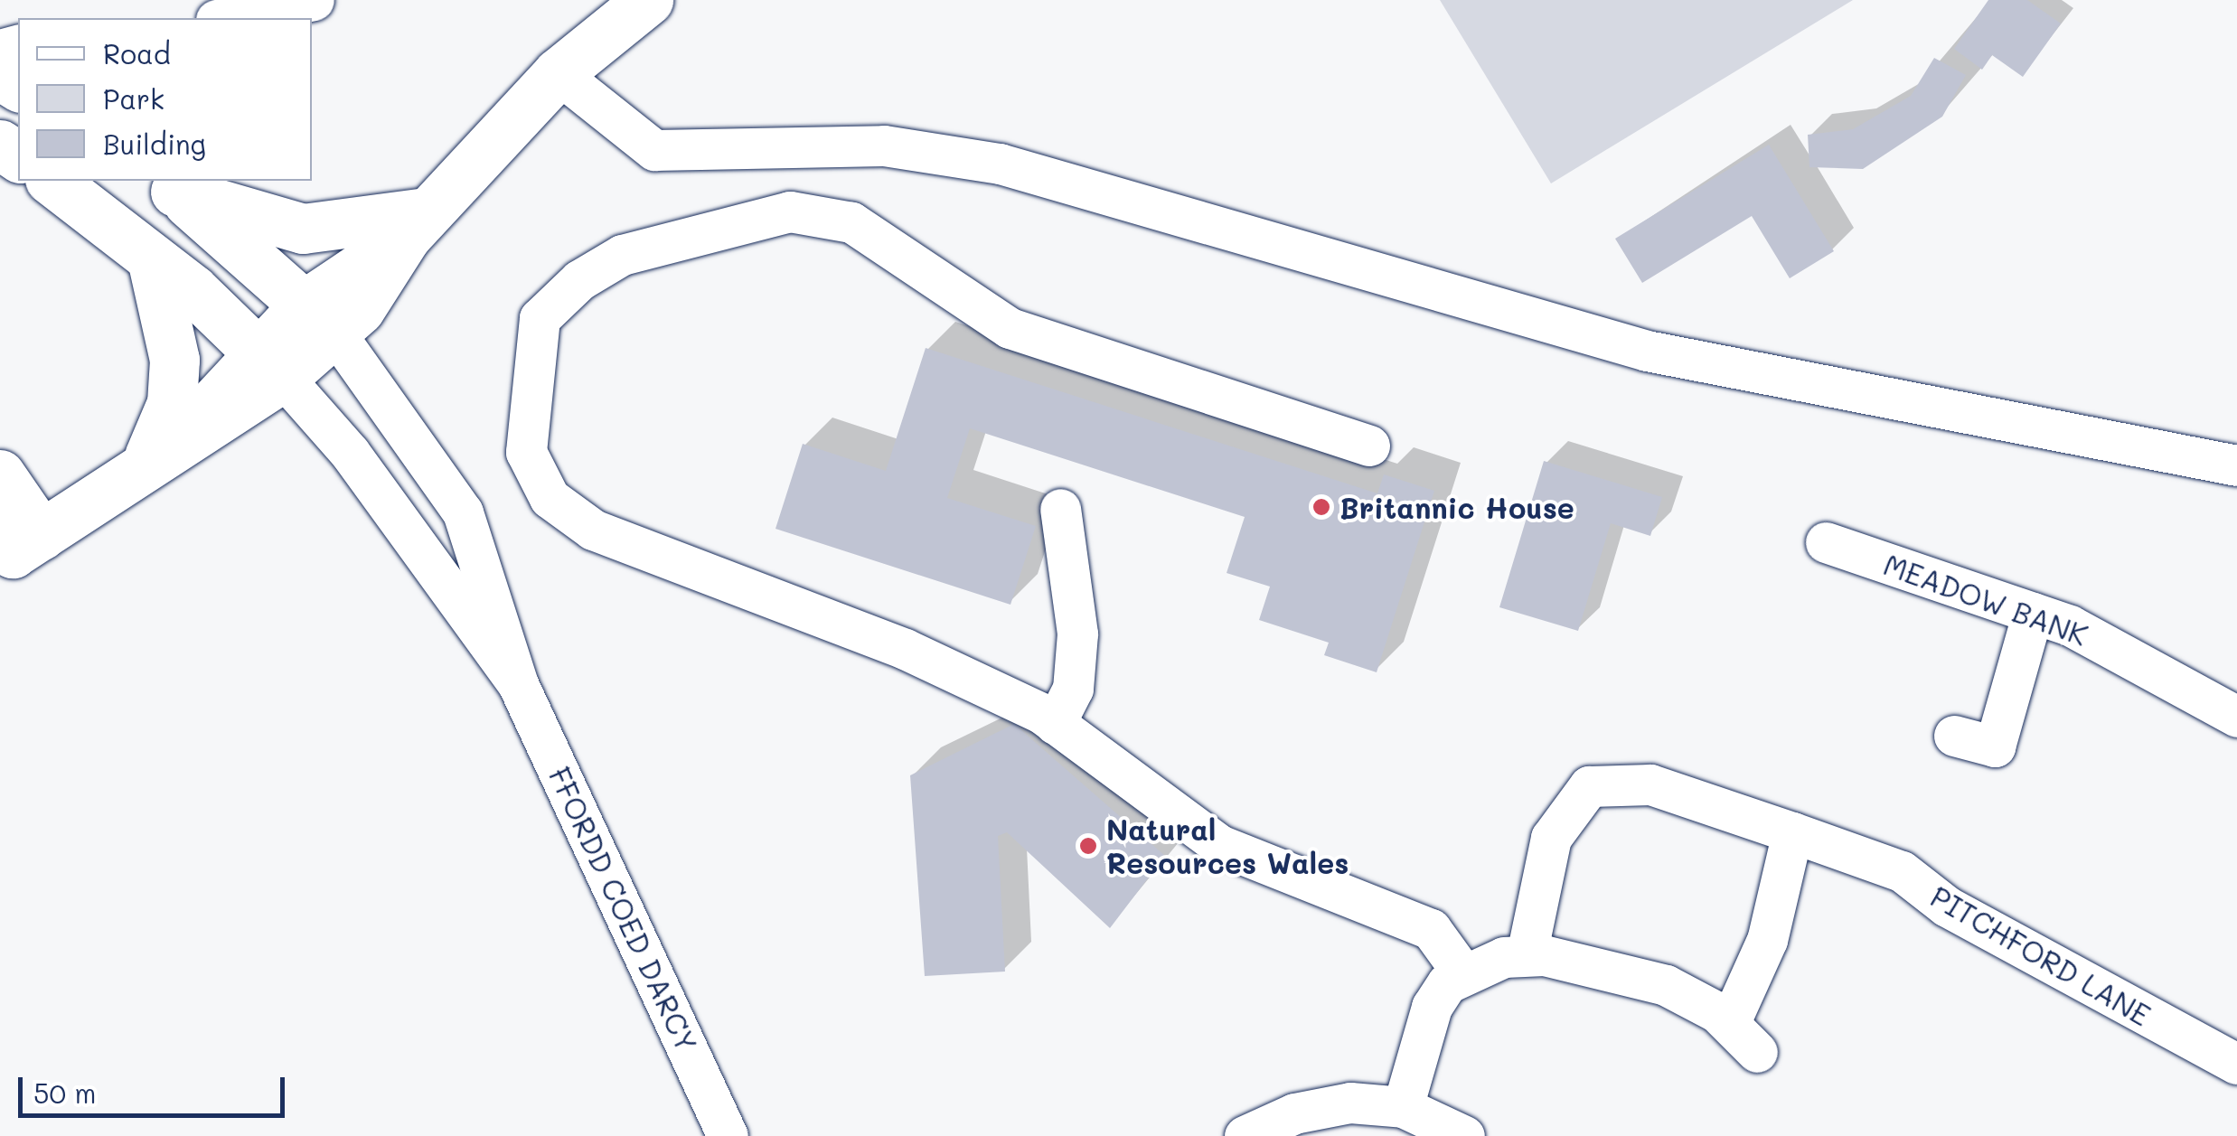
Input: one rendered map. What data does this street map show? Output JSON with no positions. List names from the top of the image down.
{
  "streets": {
    "street": ["MEADOW BANK", "FFORDD COED DARCY", "PITCHFORD LANE"]
  },
  "places": ["Britannic House", "Natural Resources Wales"],
  "legend": ["Road", "Park", "Building"],
  "scale_bar": "50 m"
}
